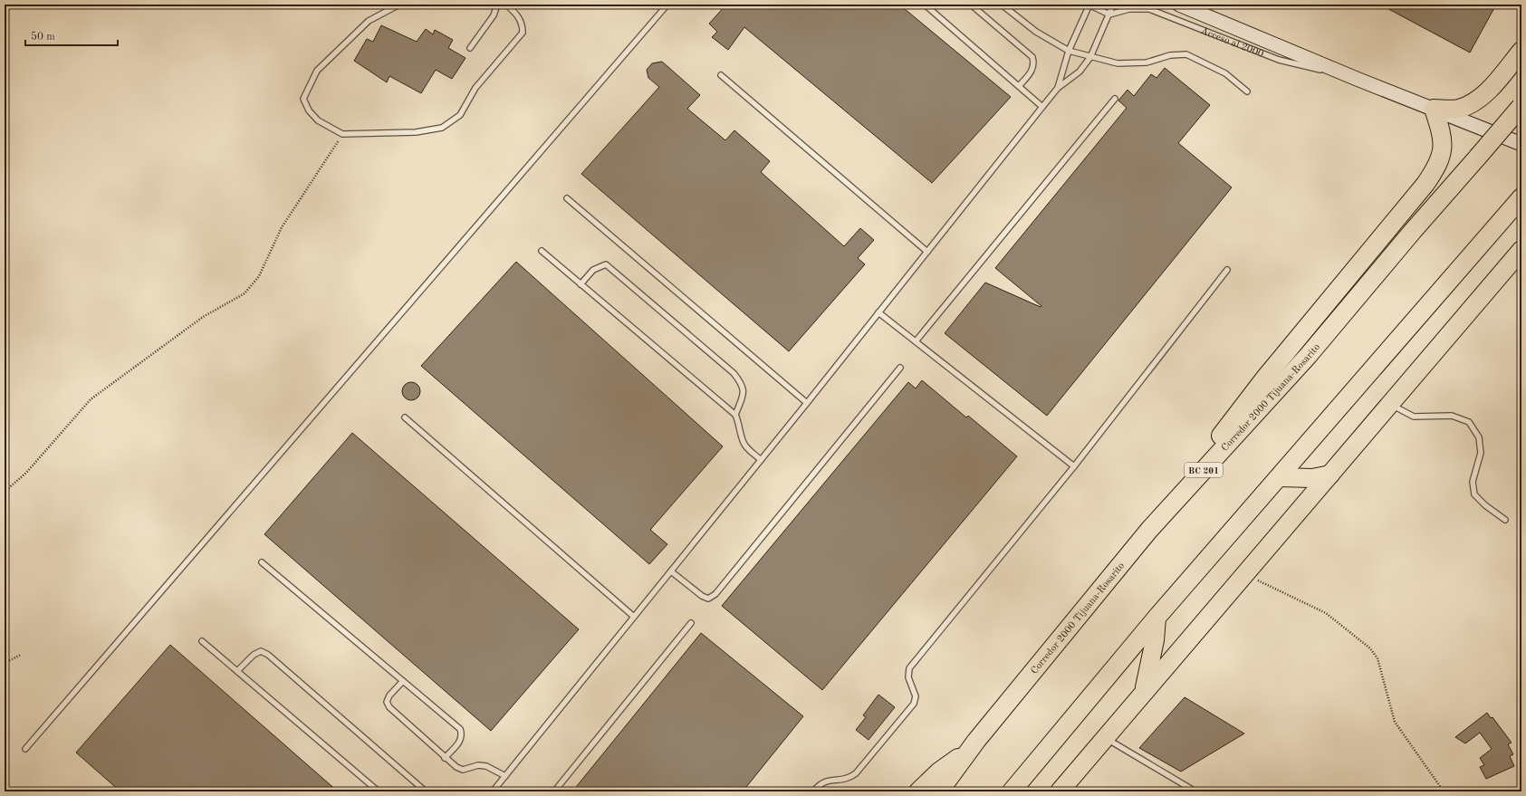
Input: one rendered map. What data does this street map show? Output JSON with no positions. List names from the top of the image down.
{
  "streets": {
    "highway": ["Corredor 2000 Tijuana-Rosarito", "BC 201"],
    "street": ["Acceso al 2000"]
  },
  "scale_bar": "50 m"
}
